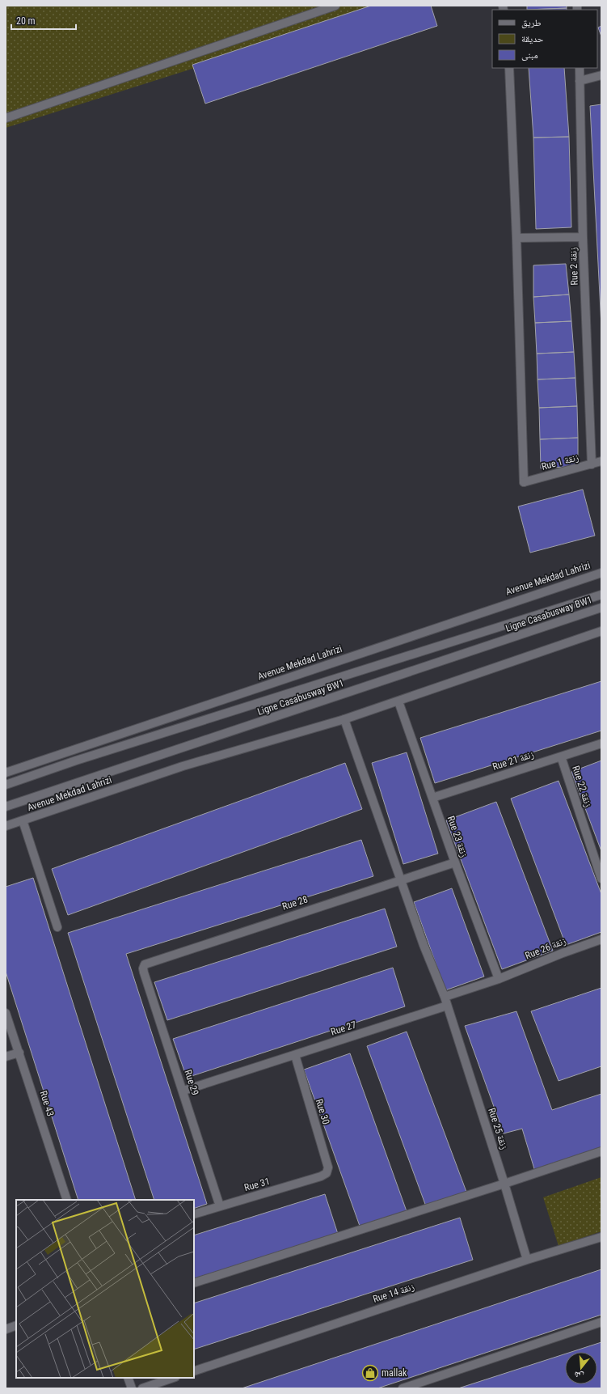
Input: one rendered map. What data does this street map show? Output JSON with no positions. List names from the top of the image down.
{
  "streets": {
    "street": [
      "Rue 2 زنقة",
      "Rue 1 زنقة",
      "Avenue Mekdad Lahrizi",
      "Ligne Casabusway BW1",
      "Rue 21 زنقة",
      "Rue 22 زنقة",
      "Rue 23 زنقة",
      "Rue 28",
      "Rue 26 زنقة",
      "Rue 27",
      "Rue 29",
      "Rue 43",
      "Rue 30",
      "Rue 25 زنقة",
      "Rue 31",
      "Rue 14 زنقة"
    ]
  },
  "crossings": [
    ["Rue 2 زنقة", "Rue 1 زنقة"],
    ["Avenue Mekdad Lahrizi", "Rue 23 زنقة"],
    ["Rue 21 زنقة", "Rue 22 زنقة"],
    ["Rue 21 زنقة", "Rue 23 زنقة"],
    ["Rue 23 زنقة", "Rue 28"],
    ["Rue 23 زنقة", "Rue 26 زنقة"],
    ["Rue 28", "Rue 29"],
    ["Rue 27", "Rue 29"],
    ["Rue 27", "Rue 30"],
    ["Rue 27", "Rue 25 زنقة"],
    ["Rue 29", "Rue 31"],
    ["Rue 30", "Rue 31"],
    ["Rue 25 زنقة", "Rue 14 زنقة"]
  ],
  "places": {
    "shop": ["mallak"]
  },
  "legend": ["طريق", "حديقة", "مبنى"],
  "scale_bar": "20 m",
  "north": "bottom"
}
